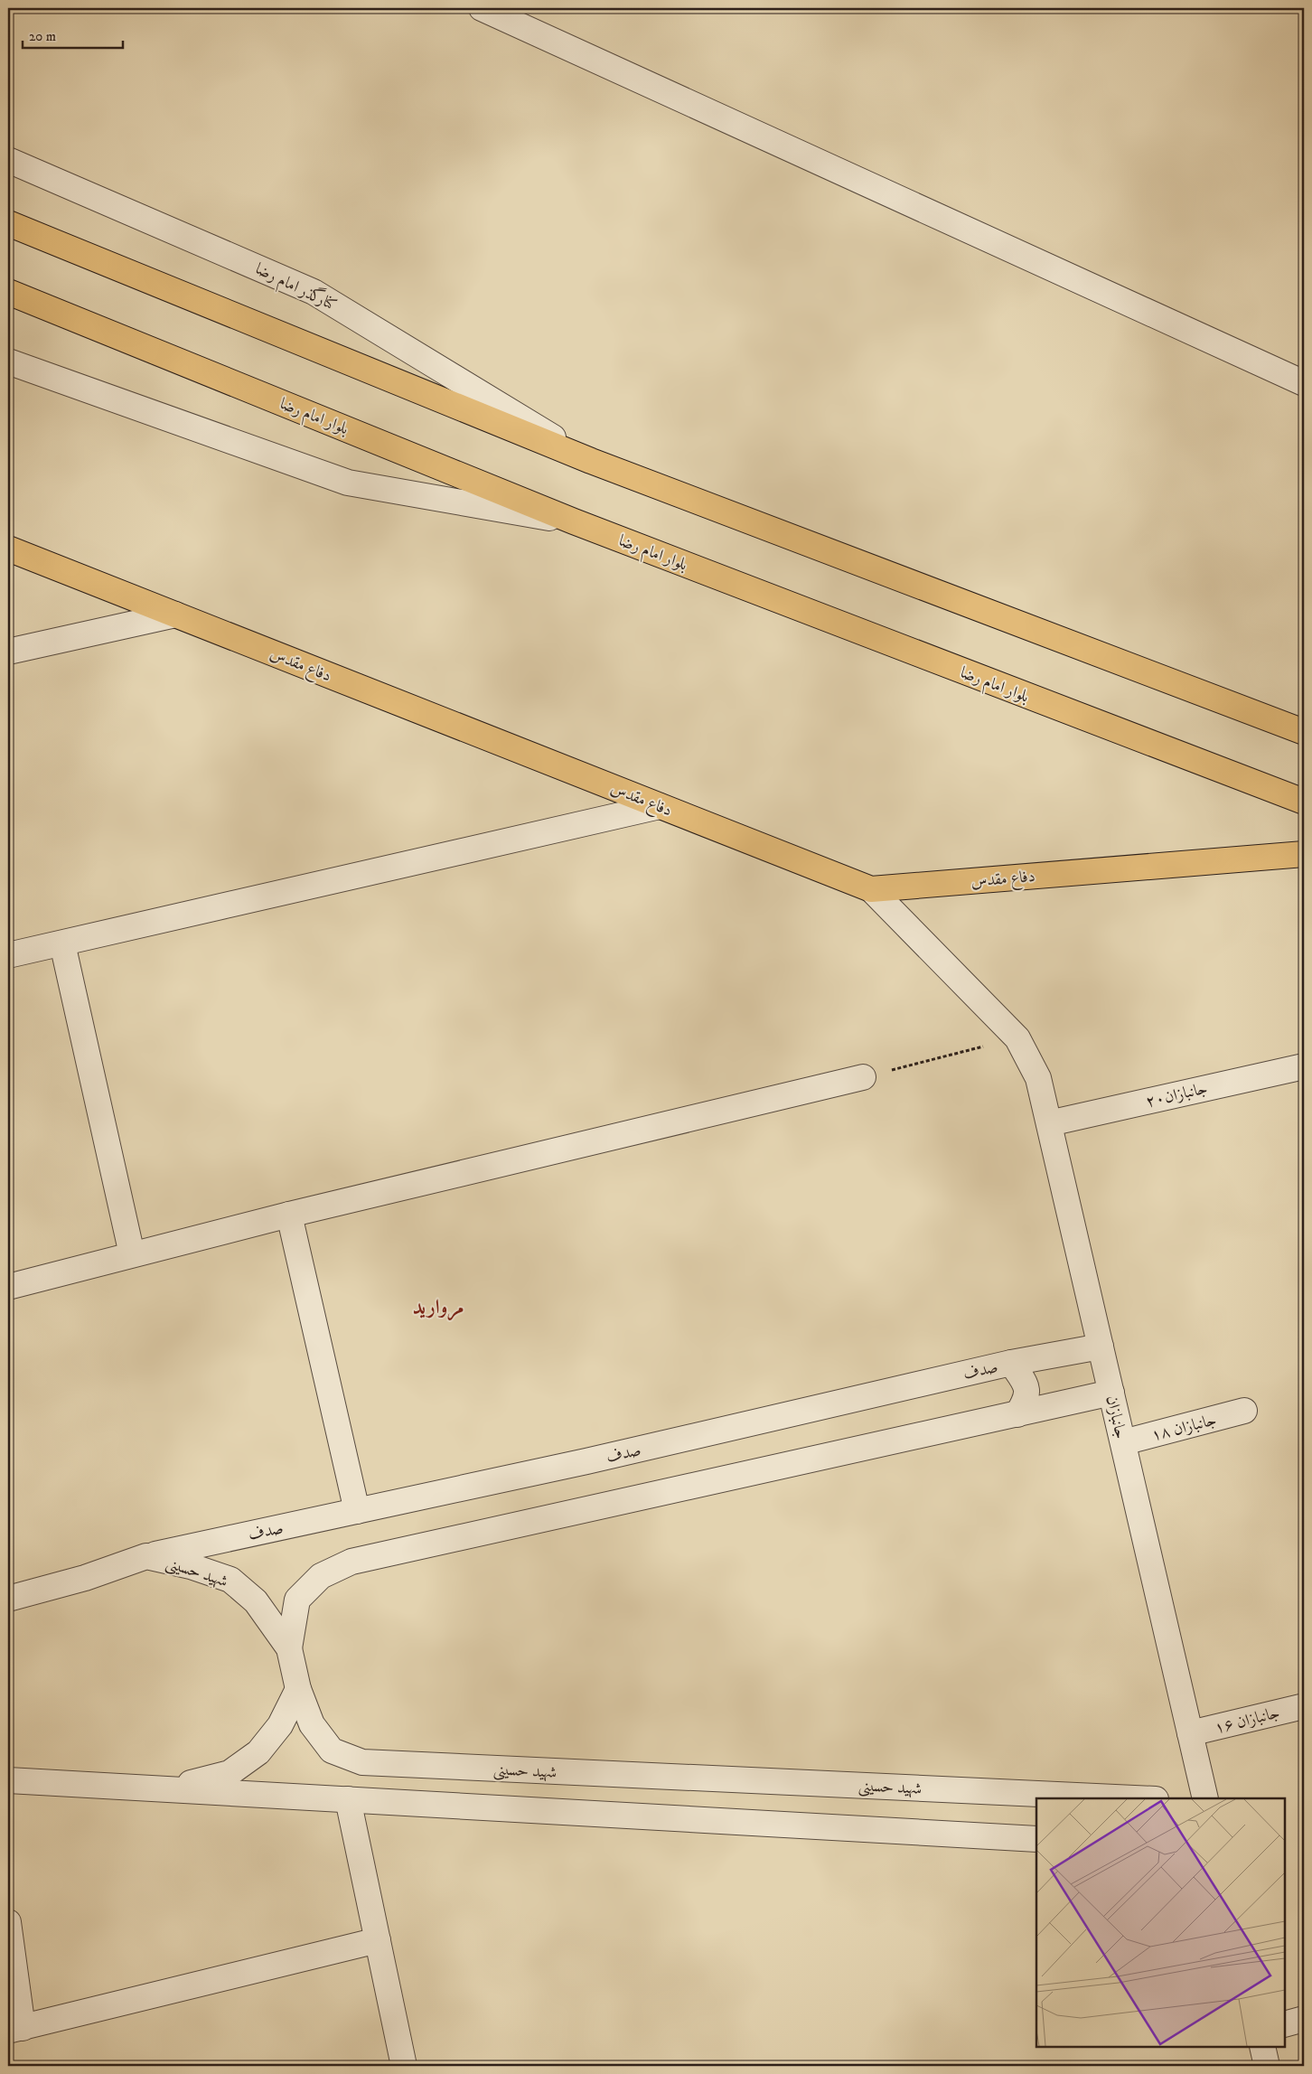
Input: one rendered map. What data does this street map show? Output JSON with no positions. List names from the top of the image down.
{
  "streets": {
    "main road": ["بلوار امام رضا", "دفاع مقدس"],
    "street": [
      "کنارگذر امام رضا",
      "جانبازان۲۰",
      "صدف",
      "جانبازان",
      "۱۸ جانبازان",
      "شهید حسینی",
      "جانبازان ۱۶"
    ]
  },
  "crossings": [
    ["دفاع مقدس", "جانبازان"],
    ["جانبازان۲۰", "جانبازان"],
    ["صدف", "جانبازان"],
    ["صدف", "شهید حسینی"],
    ["جانبازان", "۱۸ جانبازان"],
    ["جانبازان", "جانبازان ۱۶"]
  ],
  "districts": ["مروارید"],
  "scale_bar": "20 m"
}
